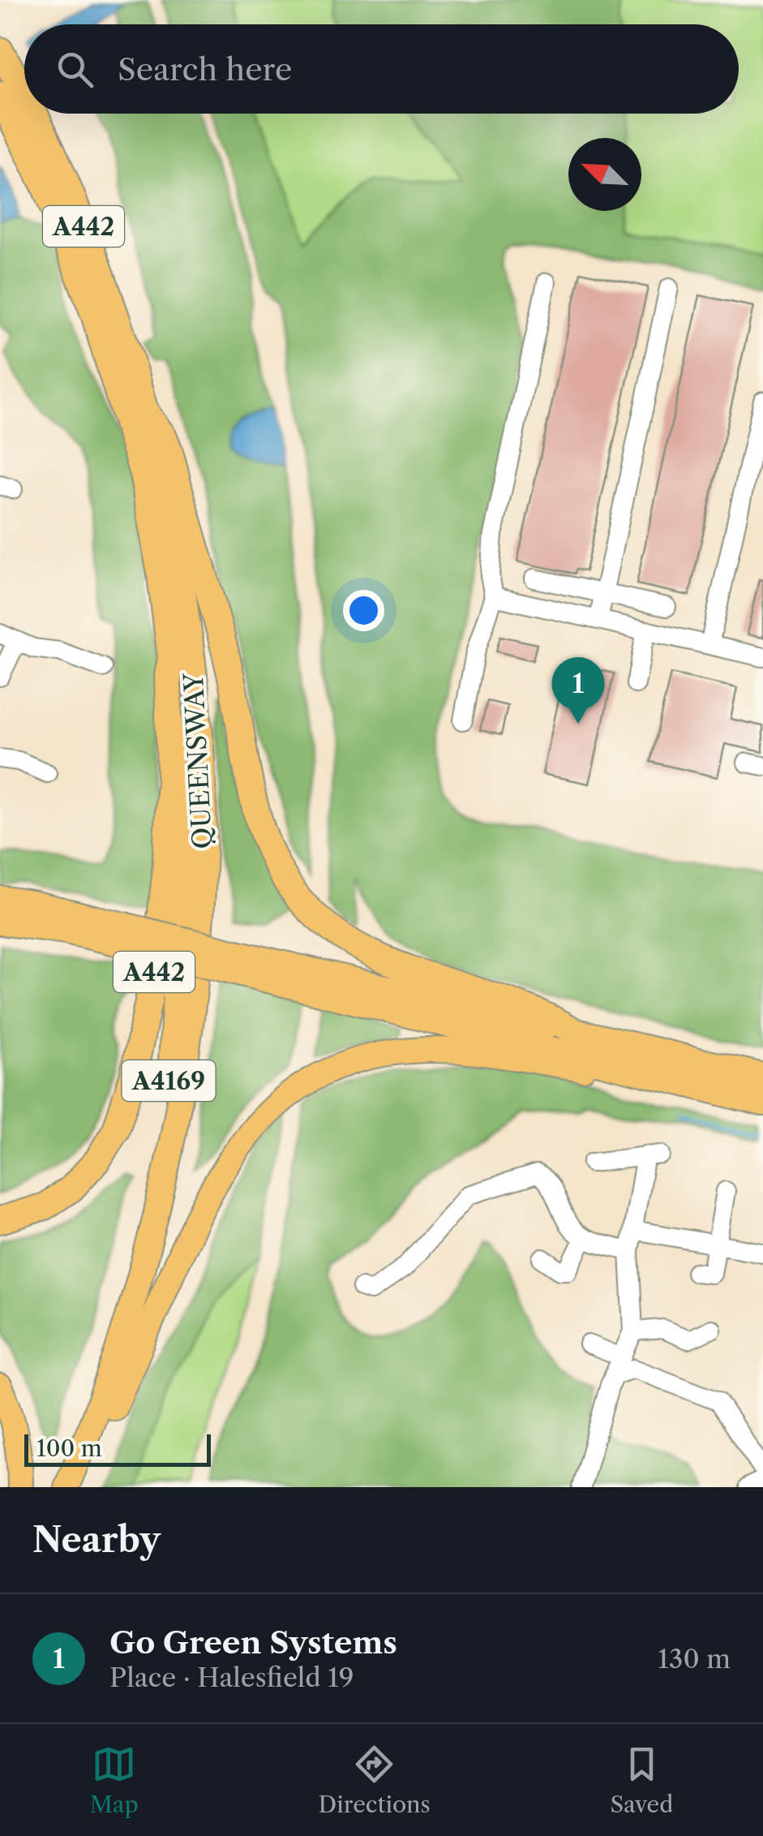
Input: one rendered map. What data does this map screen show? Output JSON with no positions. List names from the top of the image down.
{
  "streets": {
    "highway": ["A442", "QUEENSWAY"],
    "main road": ["A4169"]
  },
  "crossings": [
    ["A442", "QUEENSWAY"]
  ],
  "scale_bar": "100 m",
  "north": "top left",
  "page": {
    "search": "Search here",
    "pins": "1",
    "scale": "100 m",
    "heading": "Nearby",
    "list": [
      {
        "mark": "1",
        "name": "Go Green Systems",
        "note": "Place · Halesfield 19",
        "value": "130 m"
      }
    ],
    "nav": ["Map", "Directions", "Saved"]
  }
}
